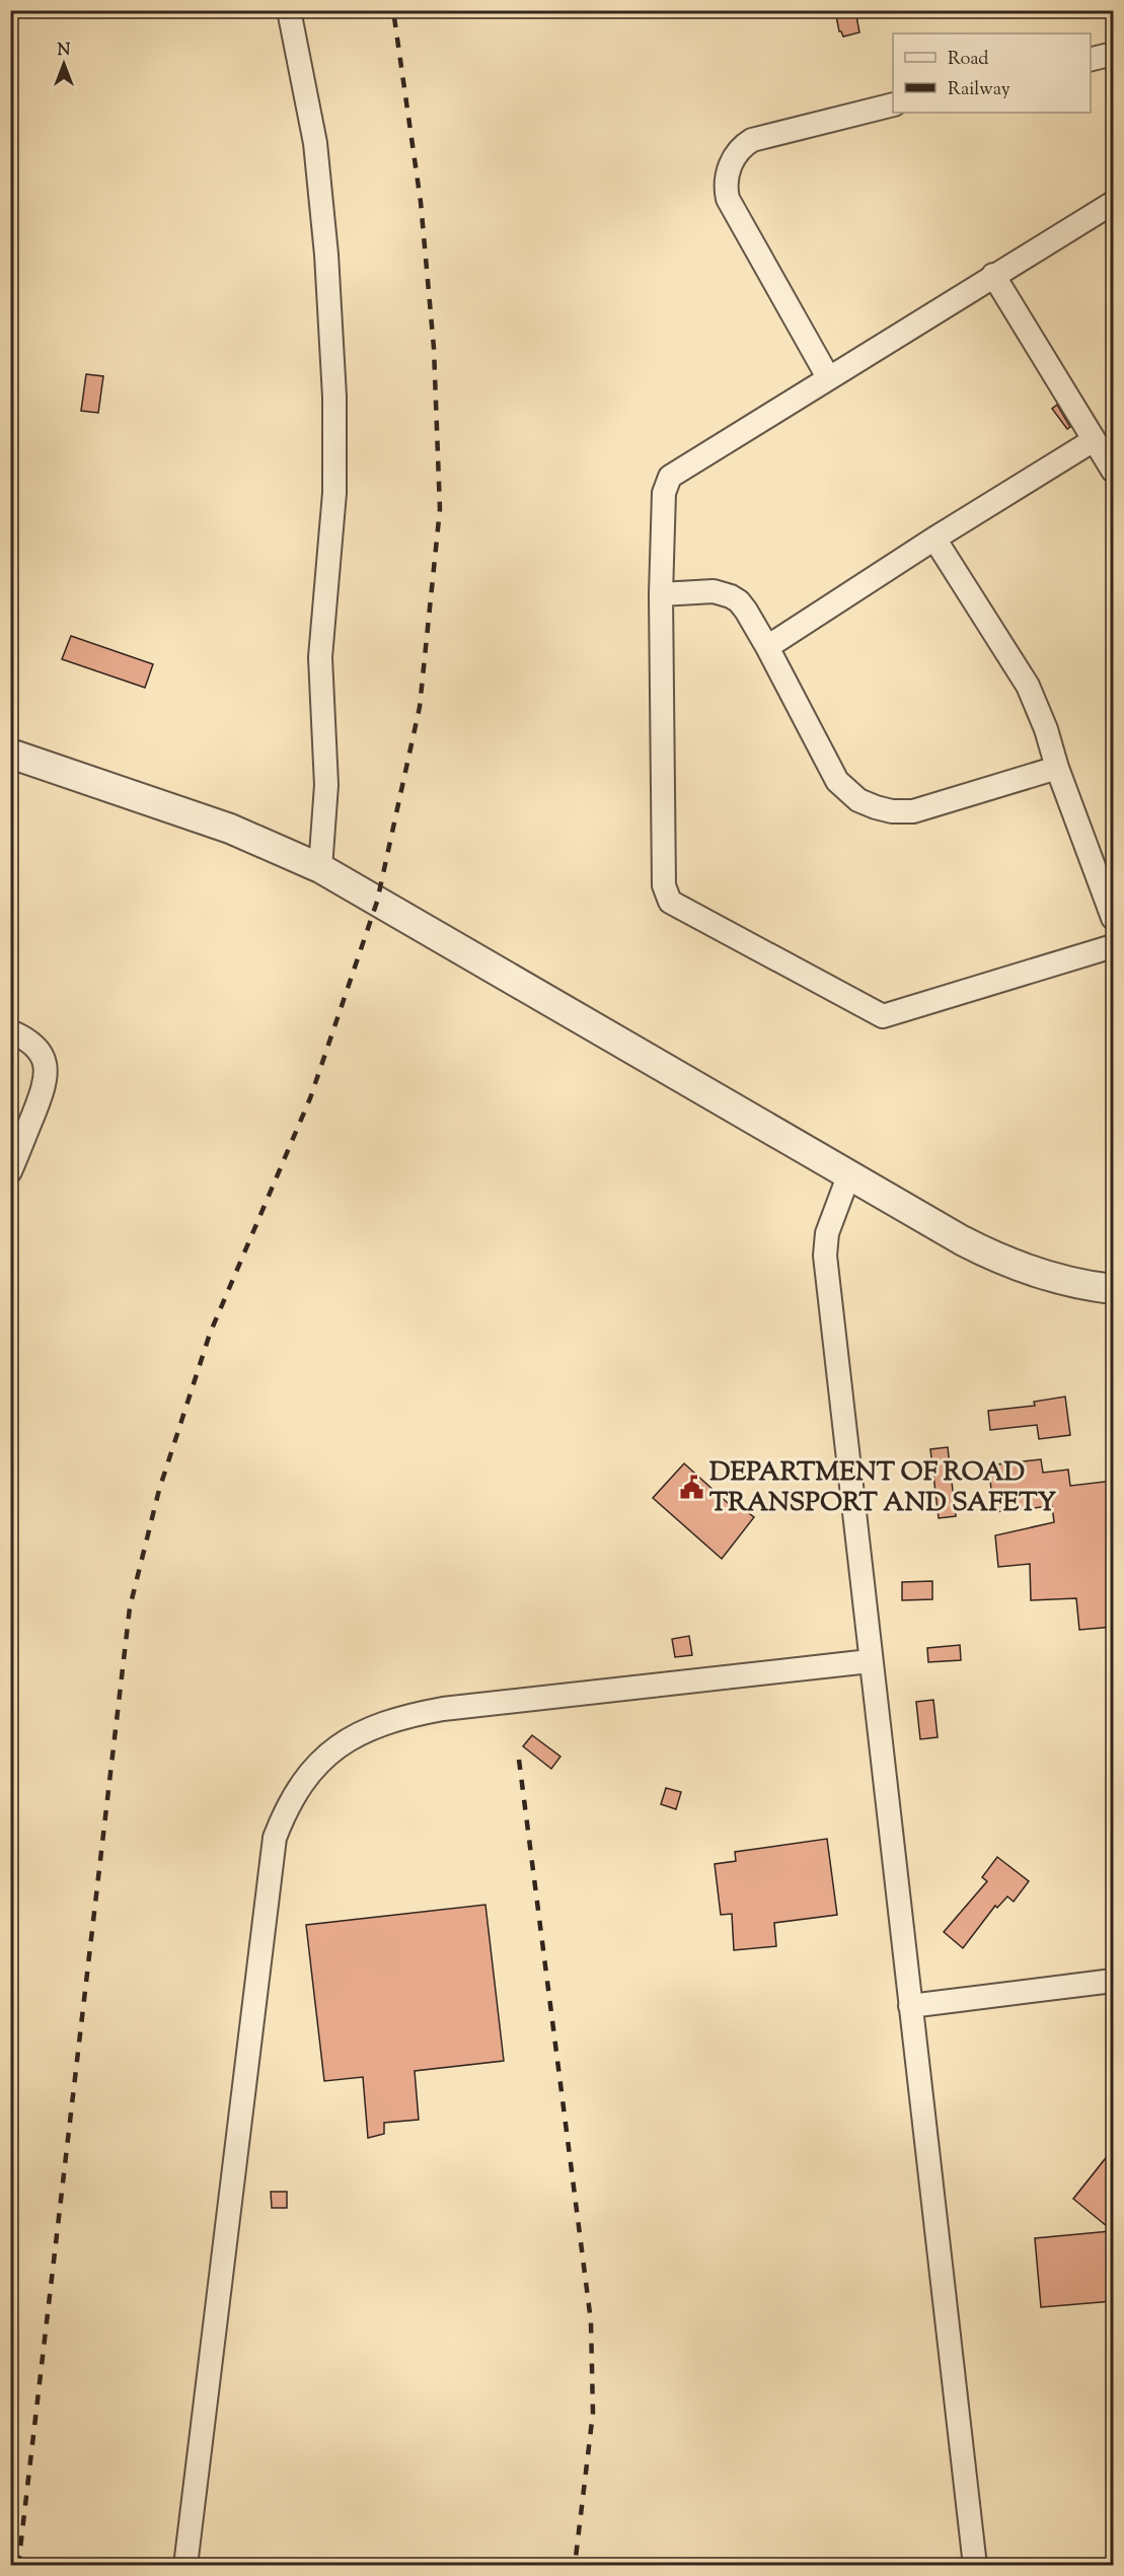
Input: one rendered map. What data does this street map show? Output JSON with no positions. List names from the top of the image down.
{
  "places": {
    "public building": ["DEPARTMENT OF ROAD TRANSPORT AND SAFETY"]
  },
  "legend": ["Road", "Railway"],
  "north": "top"
}
